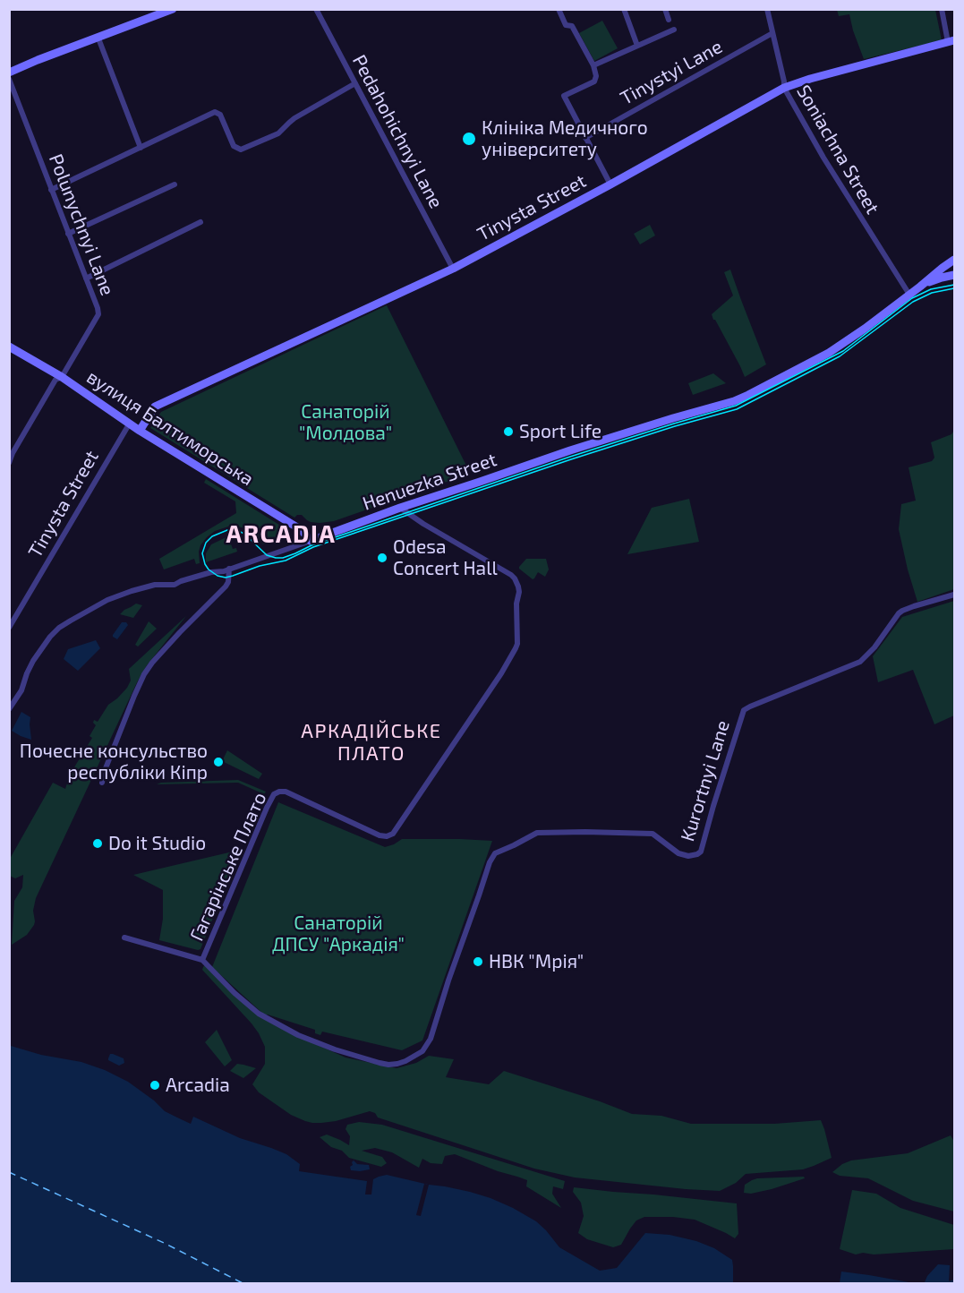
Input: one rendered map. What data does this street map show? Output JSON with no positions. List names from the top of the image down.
{
  "streets": {
    "main road": ["Tinysta Street", "вулиця Балтиморська", "Henuezka Street"],
    "street": [
      "Tinystyi Lane",
      "Pedahohichnyi Lane",
      "Soniachna Street",
      "Polunychnyi Lane",
      "Kurortnyi Lane",
      "Гагарінське Плато"
    ]
  },
  "crossings": [
    ["Tinystyi Lane", "Soniachna Street"],
    ["Pedahohichnyi Lane", "Tinysta Street"],
    ["Soniachna Street", "Tinysta Street"],
    ["Soniachna Street", "Henuezka Street"],
    ["Tinysta Street", "вулиця Балтиморська"],
    ["Polunychnyi Lane", "вулиця Балтиморська"],
    ["вулиця Балтиморська", "Henuezka Street"],
    ["Henuezka Street", "Гагарінське Плато"],
    ["Kurortnyi Lane", "Гагарінське Плато"]
  ],
  "districts": ["ARCADIA", "АРКАДІЙСЬКЕ ПЛАТО"],
  "parks": ["Санаторій \"Молдова\"", "Санаторій ДПСУ \"Аркадія\""],
  "places": [
    "Клініка Медичного університету",
    "Sport Life",
    "Odesa Concert Hall",
    "Почесне консульство республіки Кіпр",
    "Do it Studio",
    "НВК \"Мрія\"",
    "Arcadia"
  ]
}
